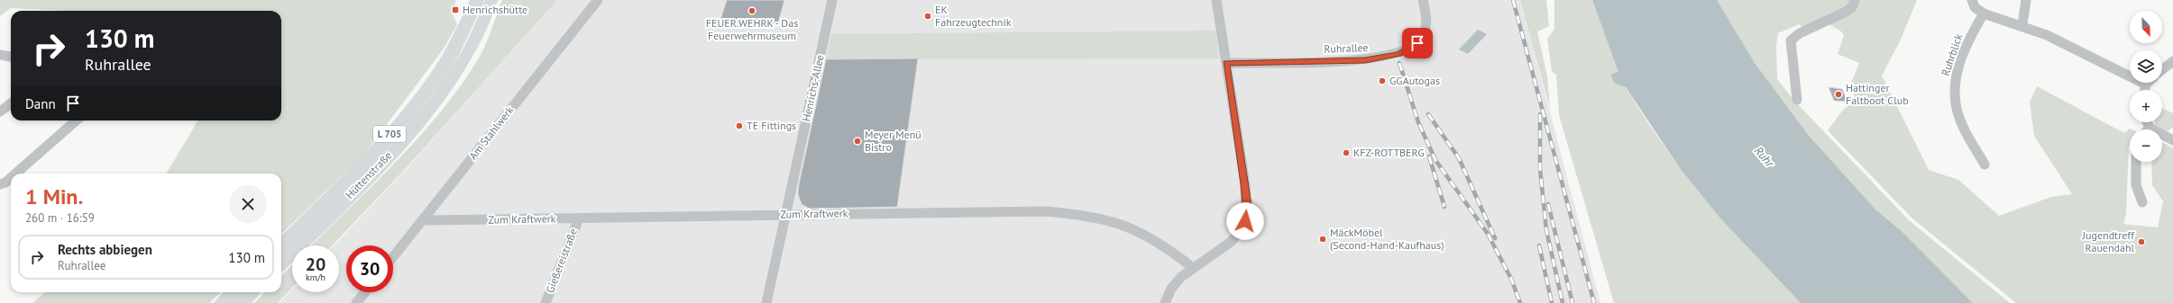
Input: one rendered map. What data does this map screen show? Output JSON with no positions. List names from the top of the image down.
{
  "streets": {
    "main road": ["L 705", "Hüttenstraße"],
    "street": [
      "Ruhrallee",
      "Ruhrblick",
      "Henrichs-Allee",
      "Am Stahlwerk",
      "Zum Kraftwerk",
      "Gießereistraße"
    ]
  },
  "crossings": [
    ["Henrichs-Allee", "Zum Kraftwerk"],
    ["Am Stahlwerk", "Zum Kraftwerk"],
    ["Zum Kraftwerk", "Gießereistraße"]
  ],
  "water": ["Ruhr"],
  "places": {
    "transit": ["Henrichshütte"],
    "other": [
      "FEUER.WEHRK - Das Feuerwehrmuseum",
      "EK Fahrzeugtechnik",
      "GGAutogas",
      "Hattinger Faltboot Club",
      "TE Fittings",
      "Meyer Menü Bistro",
      "KFZ-ROTTBERG",
      "MäckMöbel (Second-Hand-Kaufhaus)",
      "Jugendtreff Rauendahl"
    ]
  },
  "north": "bottom right",
  "page": {
    "map_buttons": ["+", "−"],
    "turn": ["130 m", "Ruhrallee"],
    "then": "Dann",
    "heading": ["1 Min.", "260 m · 16:59"],
    "list": [
      {
        "name": "Rechts abbiegen",
        "note": "Ruhrallee",
        "value": "130 m"
      }
    ],
    "speed": "20 km/h",
    "limit": "30"
  }
}
